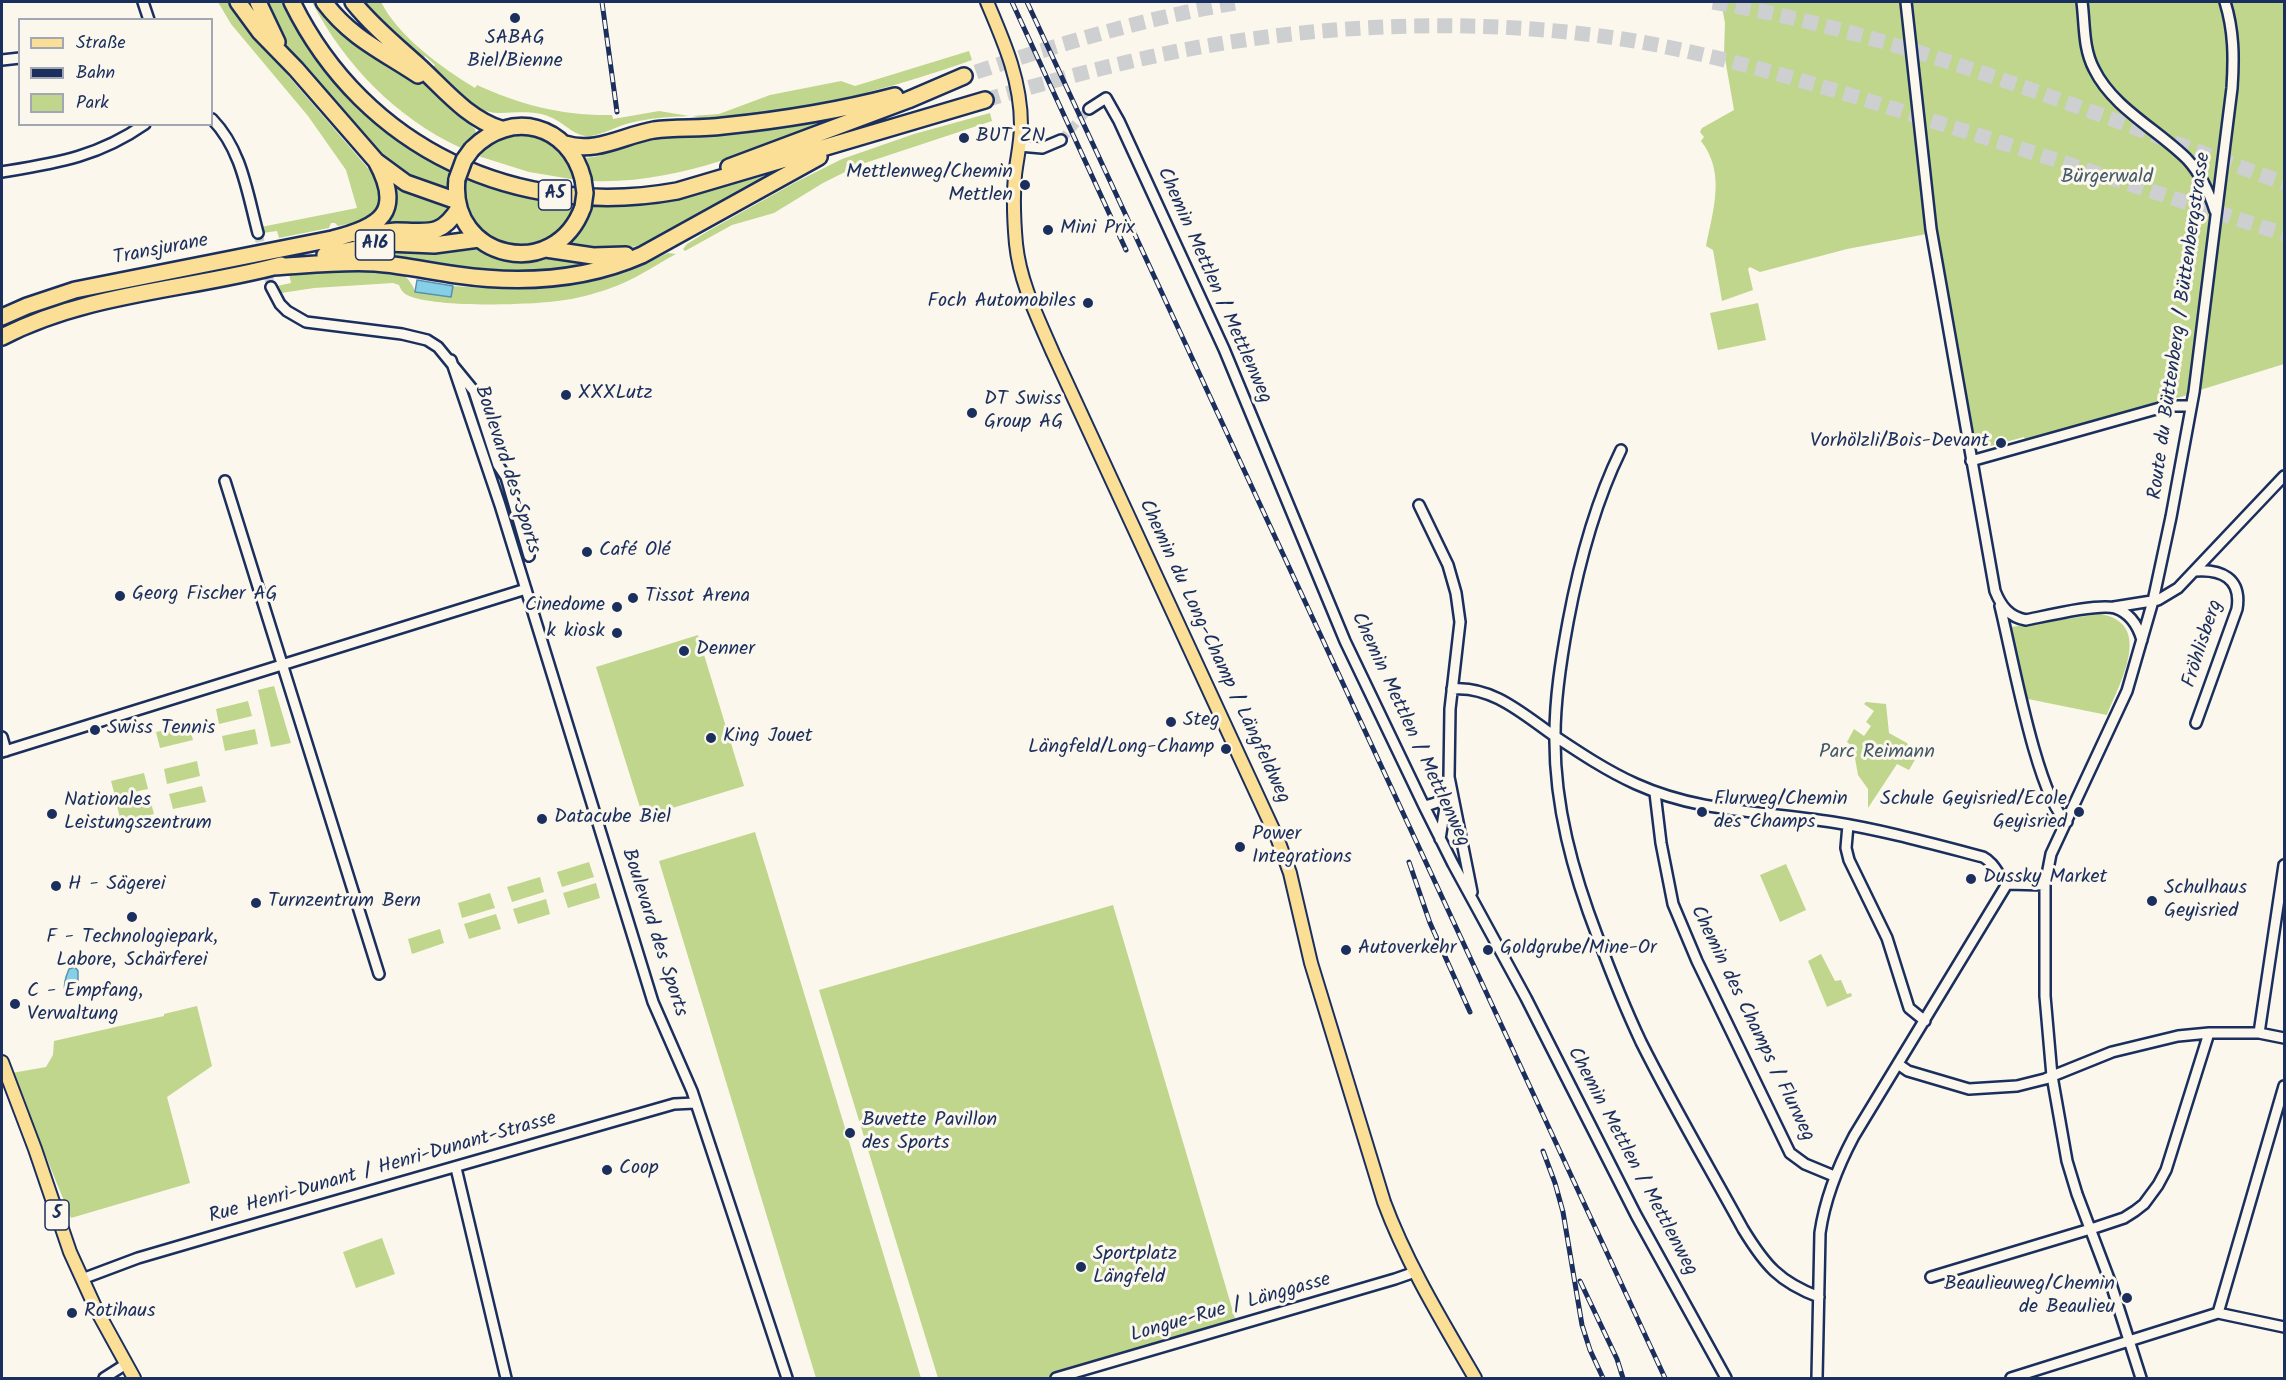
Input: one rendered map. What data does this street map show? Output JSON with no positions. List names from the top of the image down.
{
  "streets": {
    "highway": ["A5", "A16", "Transjurane"],
    "main road": ["Chemin du Long-Champ / Längfeldweg", "5"],
    "street": [
      "Chemin Mettlen / Mettlenweg",
      "Route du Büttenberg / Büttenbergstrasse",
      "Boulevard des Sports",
      "Fröhlisberg",
      "Chemin des Champs / Flurweg",
      "Rue Henri-Dunant / Henri-Dunant-Strasse",
      "Longue-Rue / Länggasse"
    ]
  },
  "crossings": [
    ["A5", "A16"],
    ["A16", "Transjurane"],
    ["Route du Büttenberg / Büttenbergstrasse", "Fröhlisberg"],
    ["Boulevard des Sports", "Rue Henri-Dunant / Henri-Dunant-Strasse"],
    ["Chemin du Long-Champ / Längfeldweg", "Longue-Rue / Länggasse"],
    ["Rue Henri-Dunant / Henri-Dunant-Strasse", "5"]
  ],
  "parks": ["Bürgerwald", "Parc Reimann"],
  "places": [
    "SABAG Biel/Bienne",
    "BUT ZN",
    "Mettlenweg/Chemin Mettlen",
    "Mini Prix",
    "Foch Automobiles",
    "XXXLutz",
    "DT Swiss Group AG",
    "Vorhölzli/Bois-Devant",
    "Café Olé",
    "Georg Fischer AG",
    "Tissot Arena",
    "Cinedome",
    "k kiosk",
    "Denner",
    "Steg",
    "Swiss Tennis",
    "King Jouet",
    "Längfeld/Long-Champ",
    "Flurweg/Chemin des Champs",
    "Schule Geyisried/Ecole Geyisried",
    "Nationales Leistungszentrum",
    "Datacube Biel",
    "Power Integrations",
    "Dussky Market",
    "H - Sägerei",
    "Schulhaus Geyisried",
    "Turnzentrum Bern",
    "F - Technologiepark, Labore, Schärferei",
    "Autoverkehr",
    "Goldgrube/Mine-Or",
    "C - Empfang, Verwaltung",
    "Buvette Pavillon des Sports",
    "Coop",
    "Sportplatz Längfeld",
    "Beaulieuweg/Chemin de Beaulieu",
    "Rotihaus"
  ],
  "legend": ["Straße", "Bahn", "Park"]
}
